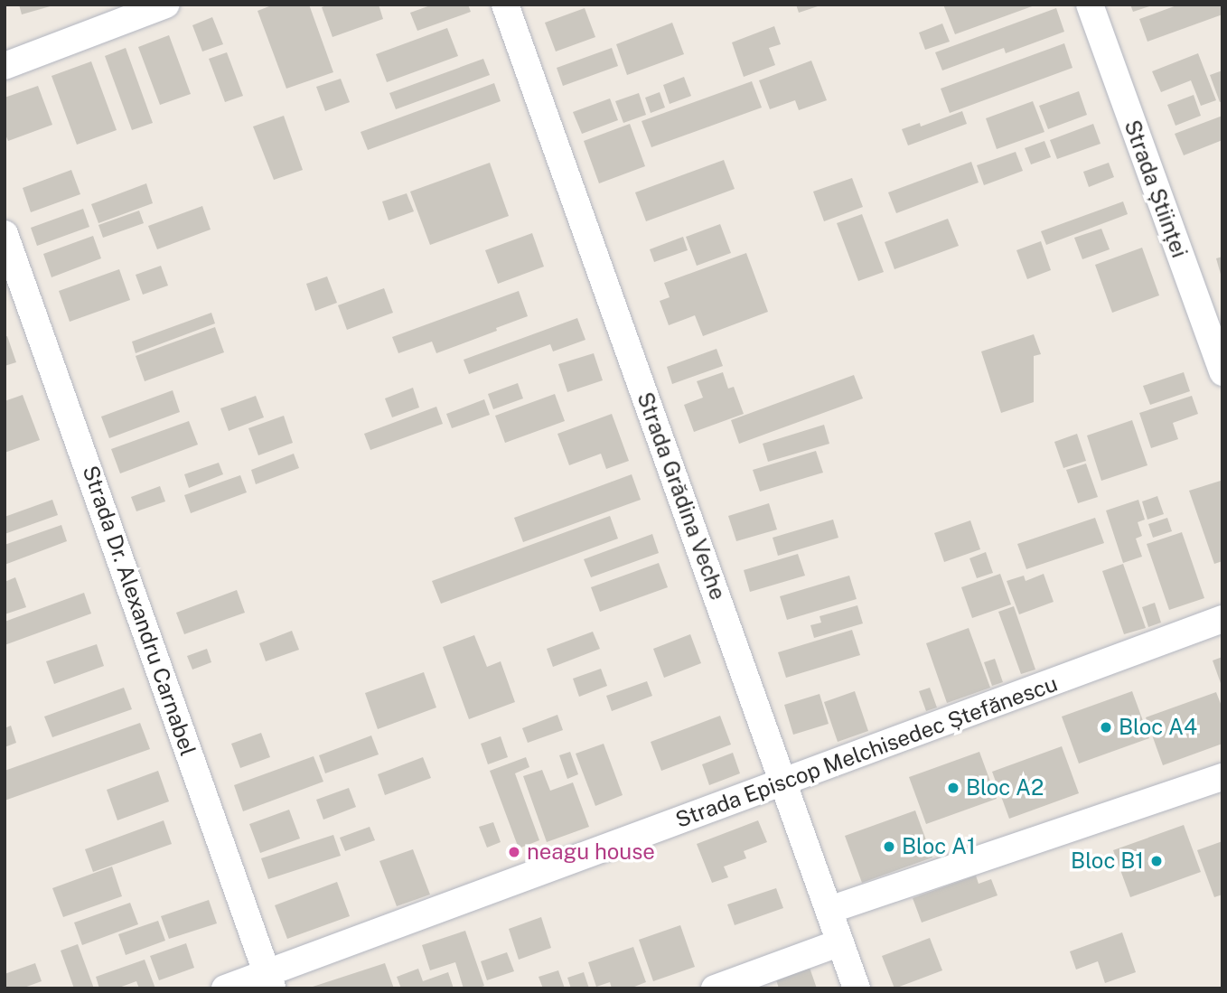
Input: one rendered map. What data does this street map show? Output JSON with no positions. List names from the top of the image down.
{
  "streets": {
    "street": [
      "Strada Științei",
      "Strada Grădina Veche",
      "Strada Dr. Alexandru Carnabel",
      "Strada Episcop Melchisedec Ștefănescu"
    ]
  },
  "crossings": [
    ["Strada Grădina Veche", "Strada Episcop Melchisedec Ștefănescu"],
    ["Strada Dr. Alexandru Carnabel", "Strada Episcop Melchisedec Ștefănescu"]
  ],
  "places": [
    "Bloc A4",
    "Bloc A2",
    "Bloc A1",
    "neagu house",
    "Bloc B1"
  ]
}
